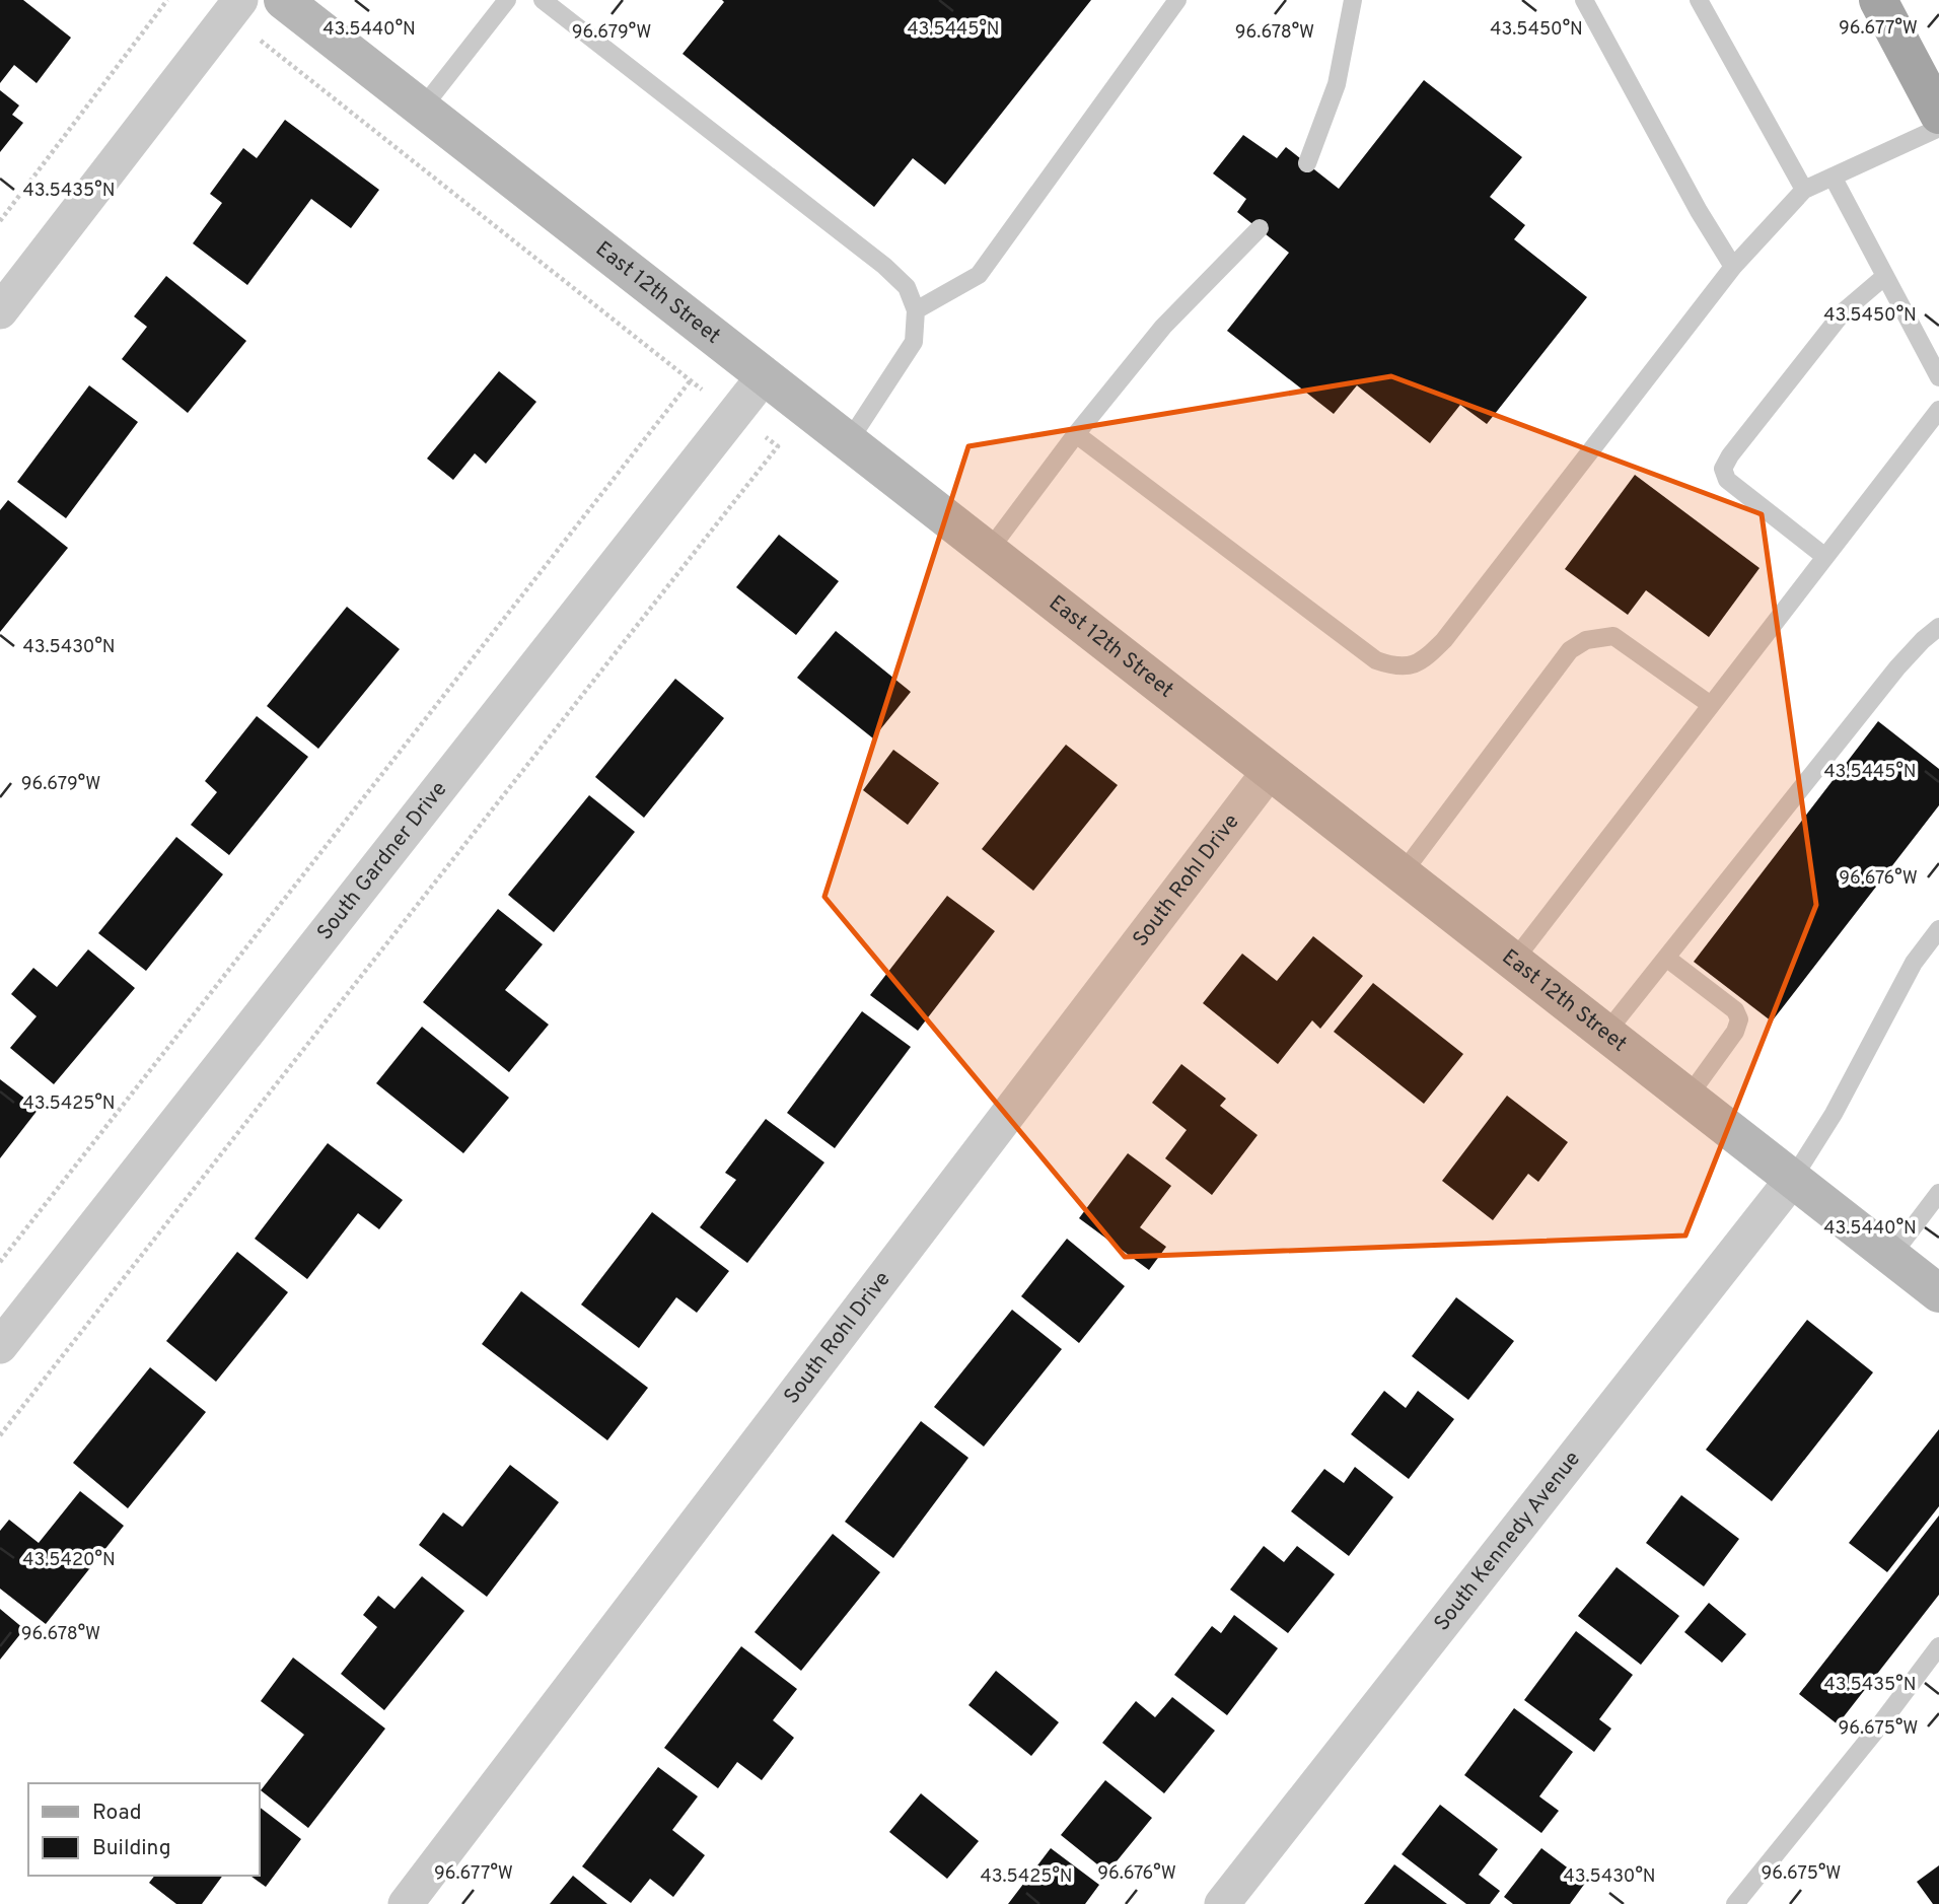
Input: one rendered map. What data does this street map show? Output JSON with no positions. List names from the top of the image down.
{
  "streets": {
    "street": [
      "East 12th Street",
      "South Gardner Drive",
      "South Rohl Drive",
      "South Kennedy Avenue"
    ]
  },
  "crossings": [
    ["East 12th Street", "South Gardner Drive"],
    ["East 12th Street", "South Rohl Drive"],
    ["East 12th Street", "South Kennedy Avenue"]
  ],
  "legend": ["Road", "Building"],
  "coordinates": [
    "96.677°W",
    "43.5440°N",
    "43.5445°N",
    "43.5450°N",
    "96.679°W",
    "96.678°W",
    "43.5435°N",
    "43.5430°N",
    "96.676°W",
    "43.5425°N",
    "43.5420°N",
    "96.675°W"
  ]
}
